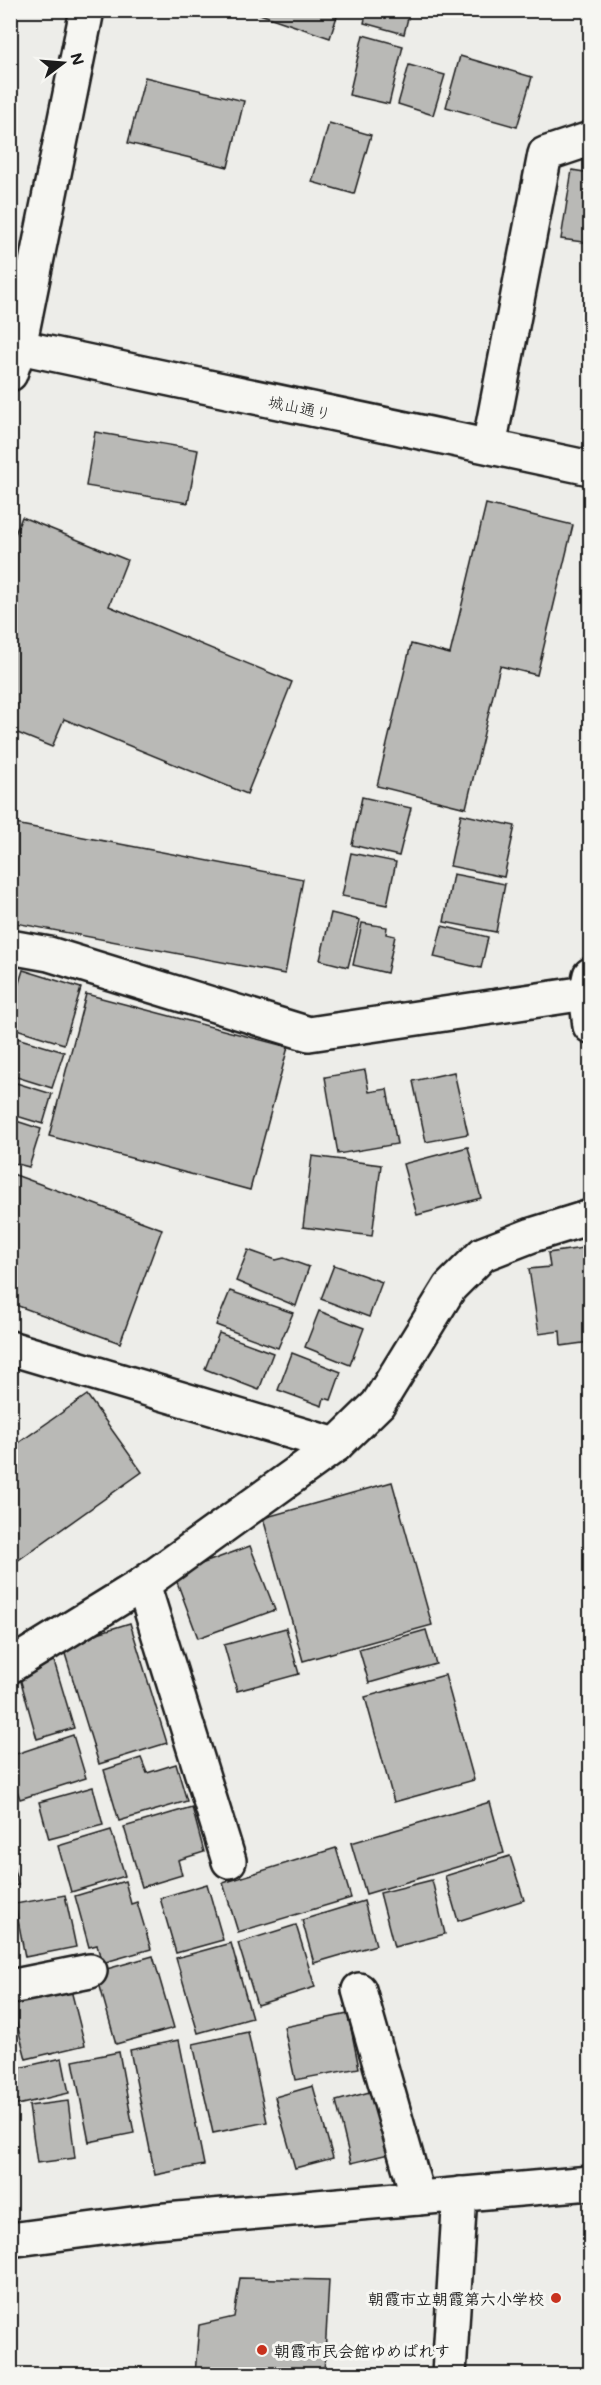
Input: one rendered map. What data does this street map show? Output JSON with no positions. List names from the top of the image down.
{
  "streets": {
    "street": ["城山通り"]
  },
  "places": ["朝霞市立朝霞第六小学校", "朝霞市民会館ゆめぱれす"],
  "north": "right"
}
